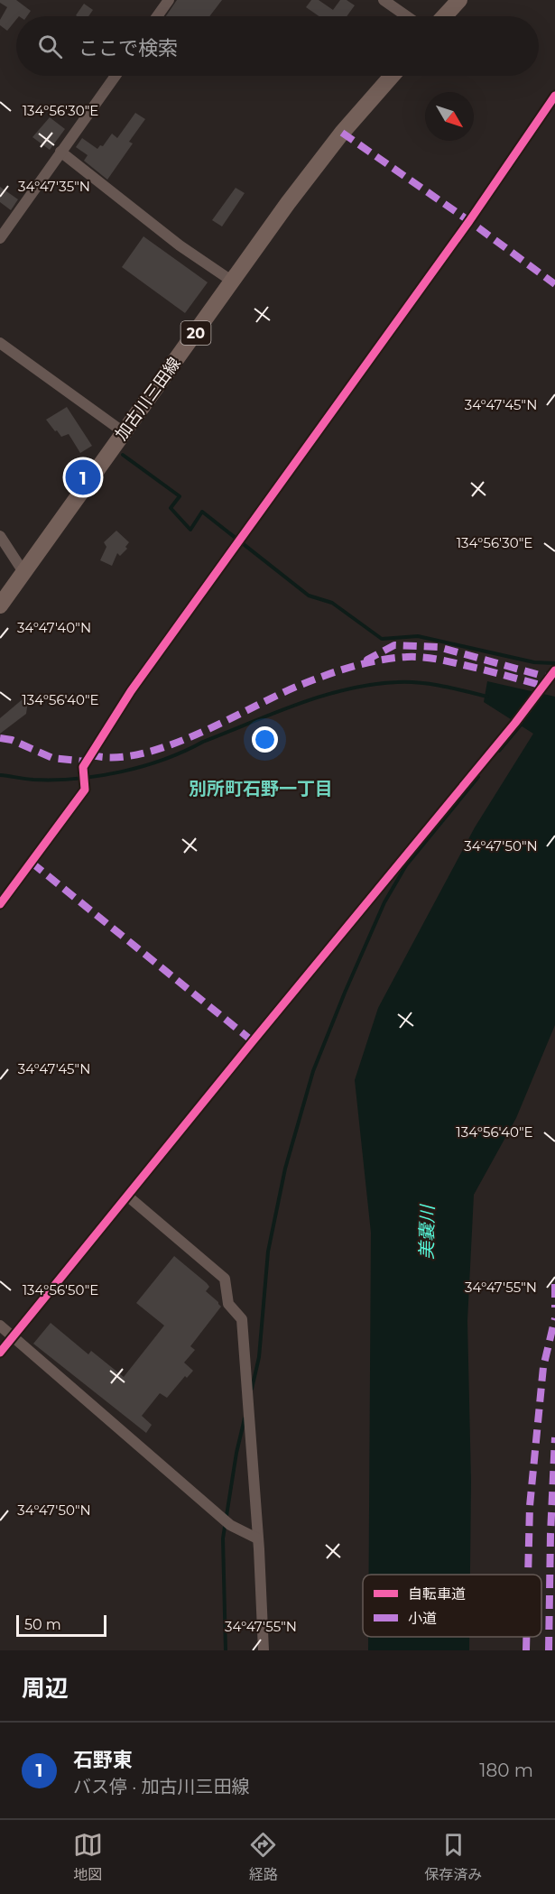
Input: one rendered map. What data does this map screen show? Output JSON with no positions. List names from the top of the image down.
{
  "streets": {
    "main road": ["20", "加古川三田線"]
  },
  "districts": ["別所町石野一丁目"],
  "water": ["美嚢川"],
  "legend": ["自転車道", "小道"],
  "scale_bar": "50 m",
  "north": "bottom right",
  "page": {
    "search": "ここで検索",
    "pins": "1",
    "scale": "50 m",
    "heading": "周辺",
    "list": [
      {
        "mark": "1",
        "name": "石野東",
        "note": "バス停 · 加古川三田線",
        "value": "180 m"
      }
    ],
    "nav": ["地図", "経路", "保存済み"]
  },
  "coordinates": [
    "134°56'30\"E",
    "34°47'35\"N",
    "34°47'45\"N",
    "34°47'40\"N",
    "134°56'40\"E",
    "34°47'50\"N",
    "34°47'55\"N",
    "134°56'50\"E"
  ]
}
